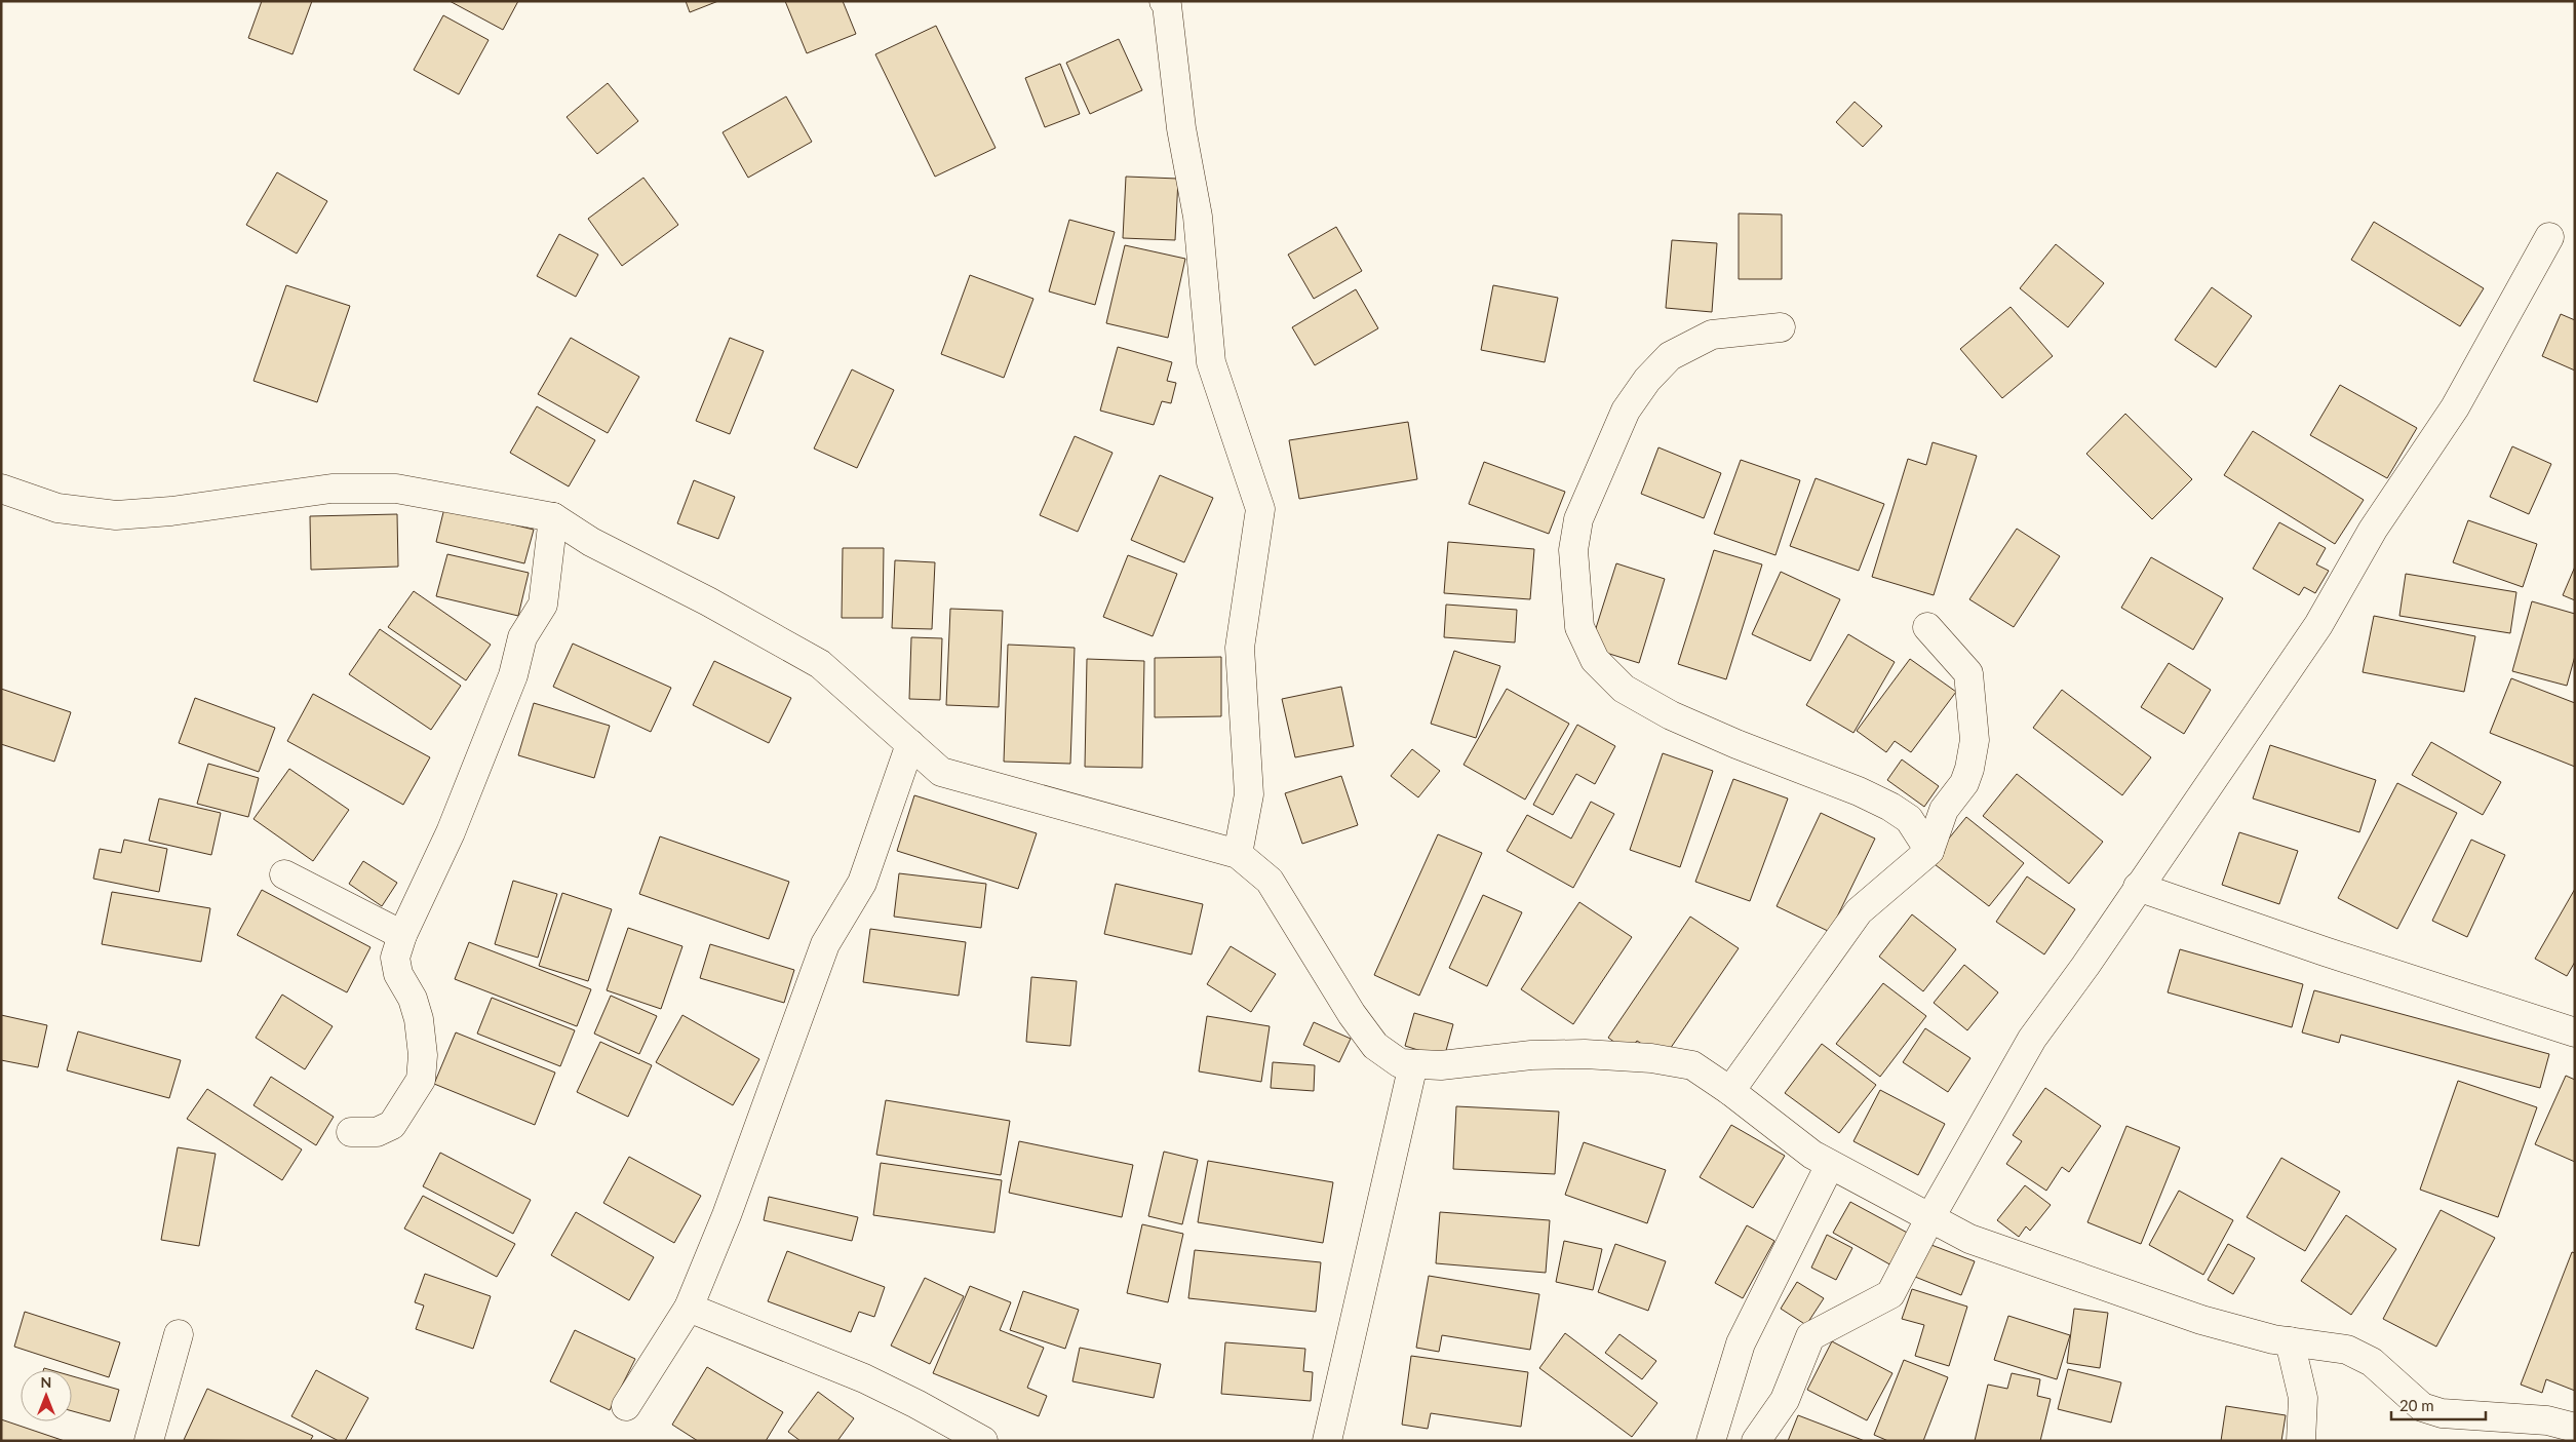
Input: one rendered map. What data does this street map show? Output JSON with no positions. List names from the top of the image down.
{
  "scale_bar": "20 m",
  "north": "top"
}
